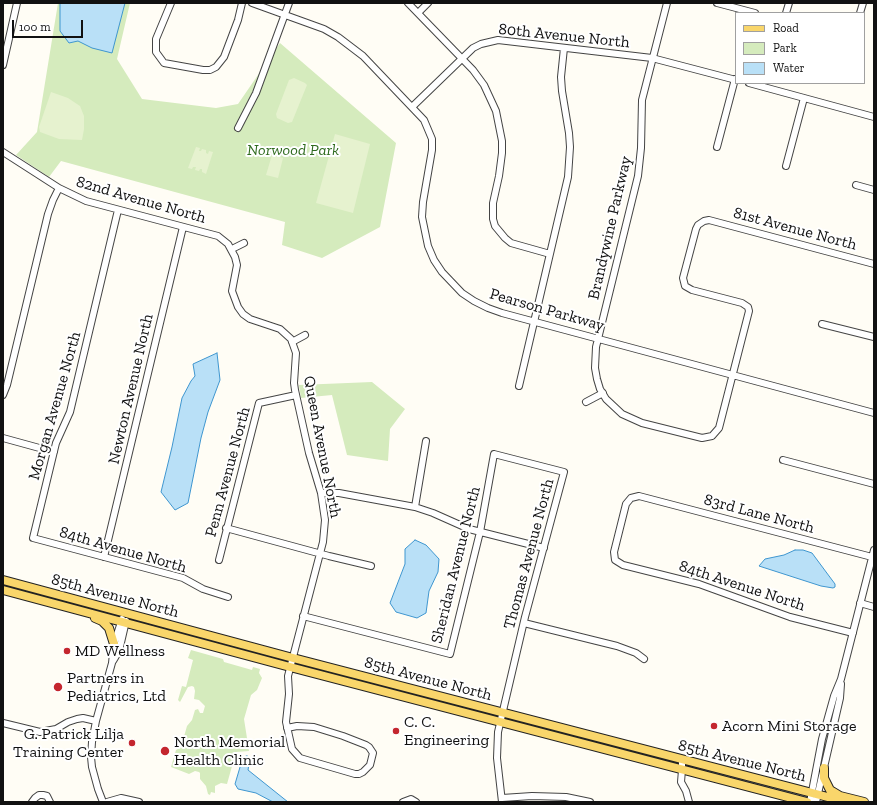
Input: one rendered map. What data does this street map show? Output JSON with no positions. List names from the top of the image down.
{
  "streets": {
    "main road": ["85th Avenue North"],
    "street": [
      "80th Avenue North",
      "82nd Avenue North",
      "Brandywine Parkway",
      "81st Avenue North",
      "Pearson Parkway",
      "Newton Avenue North",
      "Morgan Avenue North",
      "Queen Avenue North",
      "Penn Avenue North",
      "83rd Lane North",
      "84th Avenue North",
      "Thomas Avenue North",
      "Sheridan Avenue North"
    ]
  },
  "crossings": [
    ["80th Avenue North", "Brandywine Parkway"],
    ["80th Avenue North", "Pearson Parkway"],
    ["82nd Avenue North", "Newton Avenue North"],
    ["82nd Avenue North", "Morgan Avenue North"],
    ["Brandywine Parkway", "81st Avenue North"],
    ["Brandywine Parkway", "Pearson Parkway"],
    ["81st Avenue North", "Pearson Parkway"],
    ["Newton Avenue North", "84th Avenue North"],
    ["Morgan Avenue North", "84th Avenue North"],
    ["Queen Avenue North", "Penn Avenue North"],
    ["Queen Avenue North", "Sheridan Avenue North"],
    ["Queen Avenue North", "85th Avenue North"],
    ["83rd Lane North", "84th Avenue North"],
    ["Thomas Avenue North", "Sheridan Avenue North"],
    ["Thomas Avenue North", "85th Avenue North"]
  ],
  "parks": ["Norwood Park"],
  "places": [
    "MD Wellness",
    "Partners in Pediatrics, Ltd",
    "Acorn Mini Storage",
    "C. C. Engineering",
    "G. Patrick Lilja Training Center",
    "North Memorial Health Clinic"
  ],
  "legend": ["Road", "Park", "Water"],
  "scale_bar": "100 m"
}
